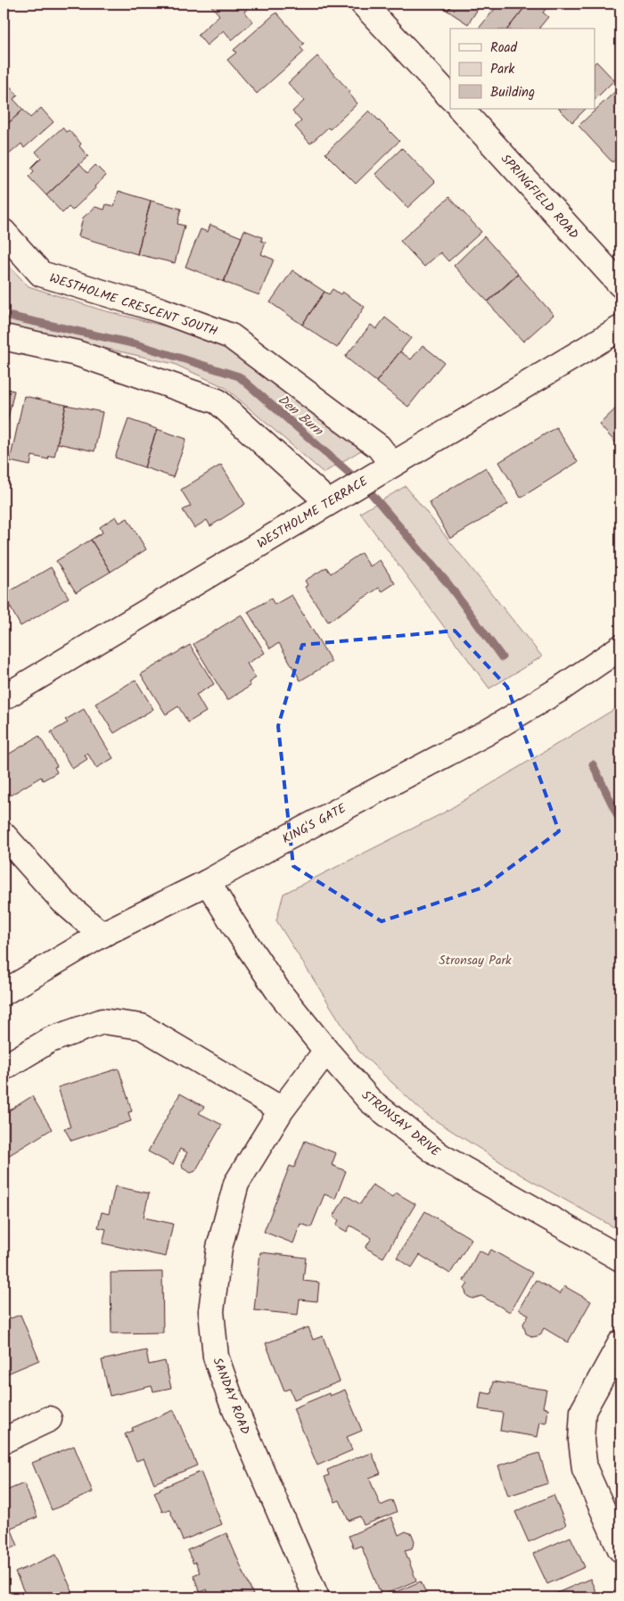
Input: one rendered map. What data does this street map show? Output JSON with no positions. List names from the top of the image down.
{
  "streets": {
    "street": [
      "SPRINGFIELD ROAD",
      "WESTHOLME CRESCENT SOUTH",
      "WESTHOLME TERRACE",
      "KING'S GATE",
      "STRONSAY DRIVE",
      "SANDAY ROAD"
    ]
  },
  "crossings": [
    ["WESTHOLME CRESCENT SOUTH", "WESTHOLME TERRACE"],
    ["KING'S GATE", "STRONSAY DRIVE"],
    ["STRONSAY DRIVE", "SANDAY ROAD"]
  ],
  "water": ["Den Burn"],
  "parks": ["Stronsay Park"],
  "legend": ["Road", "Park", "Building"]
}
